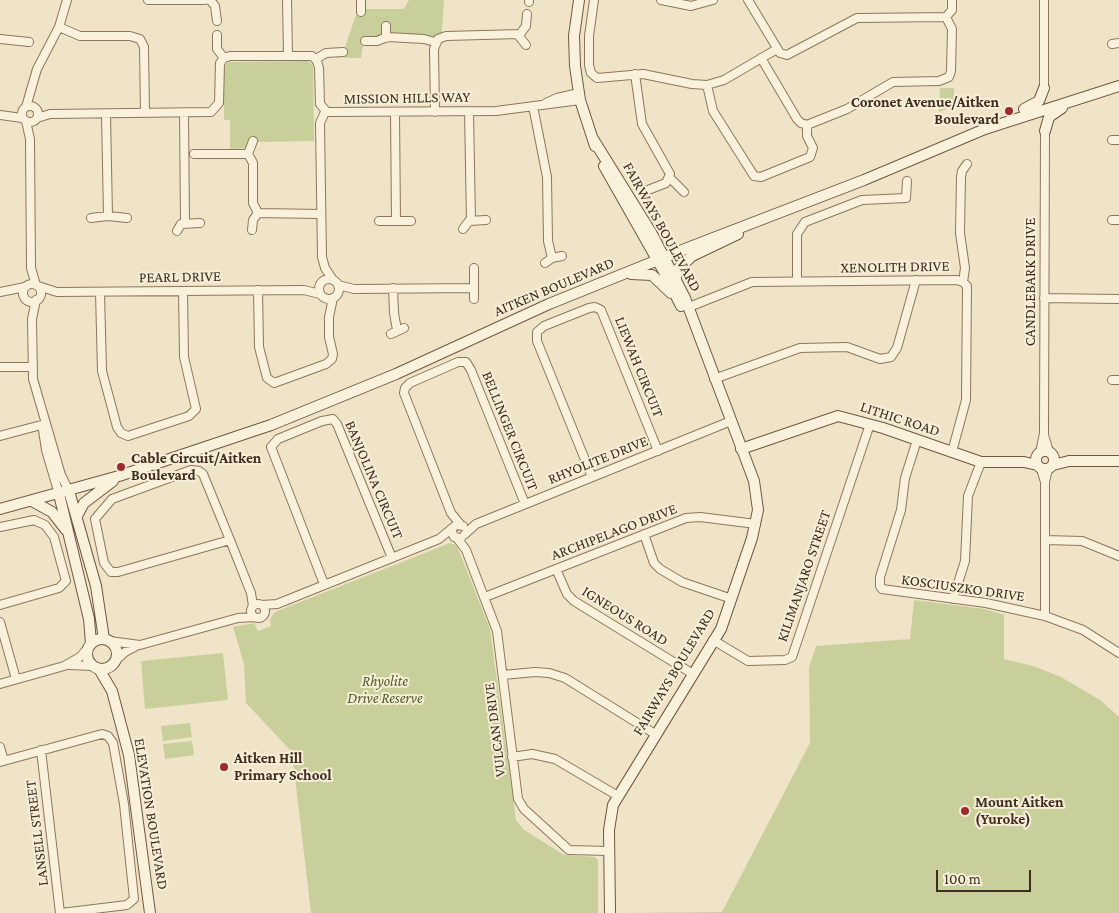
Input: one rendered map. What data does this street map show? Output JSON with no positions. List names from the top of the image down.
{
  "streets": {
    "street": [
      "MISSION HILLS WAY",
      "FAIRWAYS BOULEVARD",
      "XENOLITH DRIVE",
      "PEARL DRIVE",
      "CANDLEBARK DRIVE",
      "AITKEN BOULEVARD",
      "LIEWAH CIRCUIT",
      "LITHIC ROAD",
      "BELLINGER CIRCUIT",
      "RHYOLITE DRIVE",
      "BANJOLINA CIRCUIT",
      "ARCHIPELAGO DRIVE",
      "KILIMANJARO STREET",
      "KOSCIUSZKO DRIVE",
      "IGNEOUS ROAD",
      "VULCAN DRIVE",
      "ELEVATION BOULEVARD",
      "LANSELL STREET"
    ]
  },
  "crossings": [
    ["MISSION HILLS WAY", "FAIRWAYS BOULEVARD"],
    ["FAIRWAYS BOULEVARD", "XENOLITH DRIVE"],
    ["FAIRWAYS BOULEVARD", "AITKEN BOULEVARD"],
    ["FAIRWAYS BOULEVARD", "LITHIC ROAD"],
    ["FAIRWAYS BOULEVARD", "RHYOLITE DRIVE"],
    ["FAIRWAYS BOULEVARD", "ARCHIPELAGO DRIVE"],
    ["FAIRWAYS BOULEVARD", "KILIMANJARO STREET"],
    ["FAIRWAYS BOULEVARD", "IGNEOUS ROAD"],
    ["FAIRWAYS BOULEVARD", "VULCAN DRIVE"],
    ["XENOLITH DRIVE", "LITHIC ROAD"],
    ["CANDLEBARK DRIVE", "LITHIC ROAD"],
    ["CANDLEBARK DRIVE", "KOSCIUSZKO DRIVE"],
    ["LIEWAH CIRCUIT", "RHYOLITE DRIVE"],
    ["LITHIC ROAD", "KILIMANJARO STREET"],
    ["LITHIC ROAD", "KOSCIUSZKO DRIVE"],
    ["BELLINGER CIRCUIT", "RHYOLITE DRIVE"],
    ["BELLINGER CIRCUIT", "VULCAN DRIVE"],
    ["RHYOLITE DRIVE", "BANJOLINA CIRCUIT"],
    ["RHYOLITE DRIVE", "VULCAN DRIVE"],
    ["ARCHIPELAGO DRIVE", "IGNEOUS ROAD"],
    ["ARCHIPELAGO DRIVE", "VULCAN DRIVE"]
  ],
  "parks": ["Rhyolite Drive Reserve"],
  "places": [
    "Coronet Avenue/Aitken Boulevard",
    "Cable Circuit/Aitken Boulevard",
    "Aitken Hill Primary School",
    "Mount Aitken (Yuroke)"
  ],
  "scale_bar": "100 m"
}
